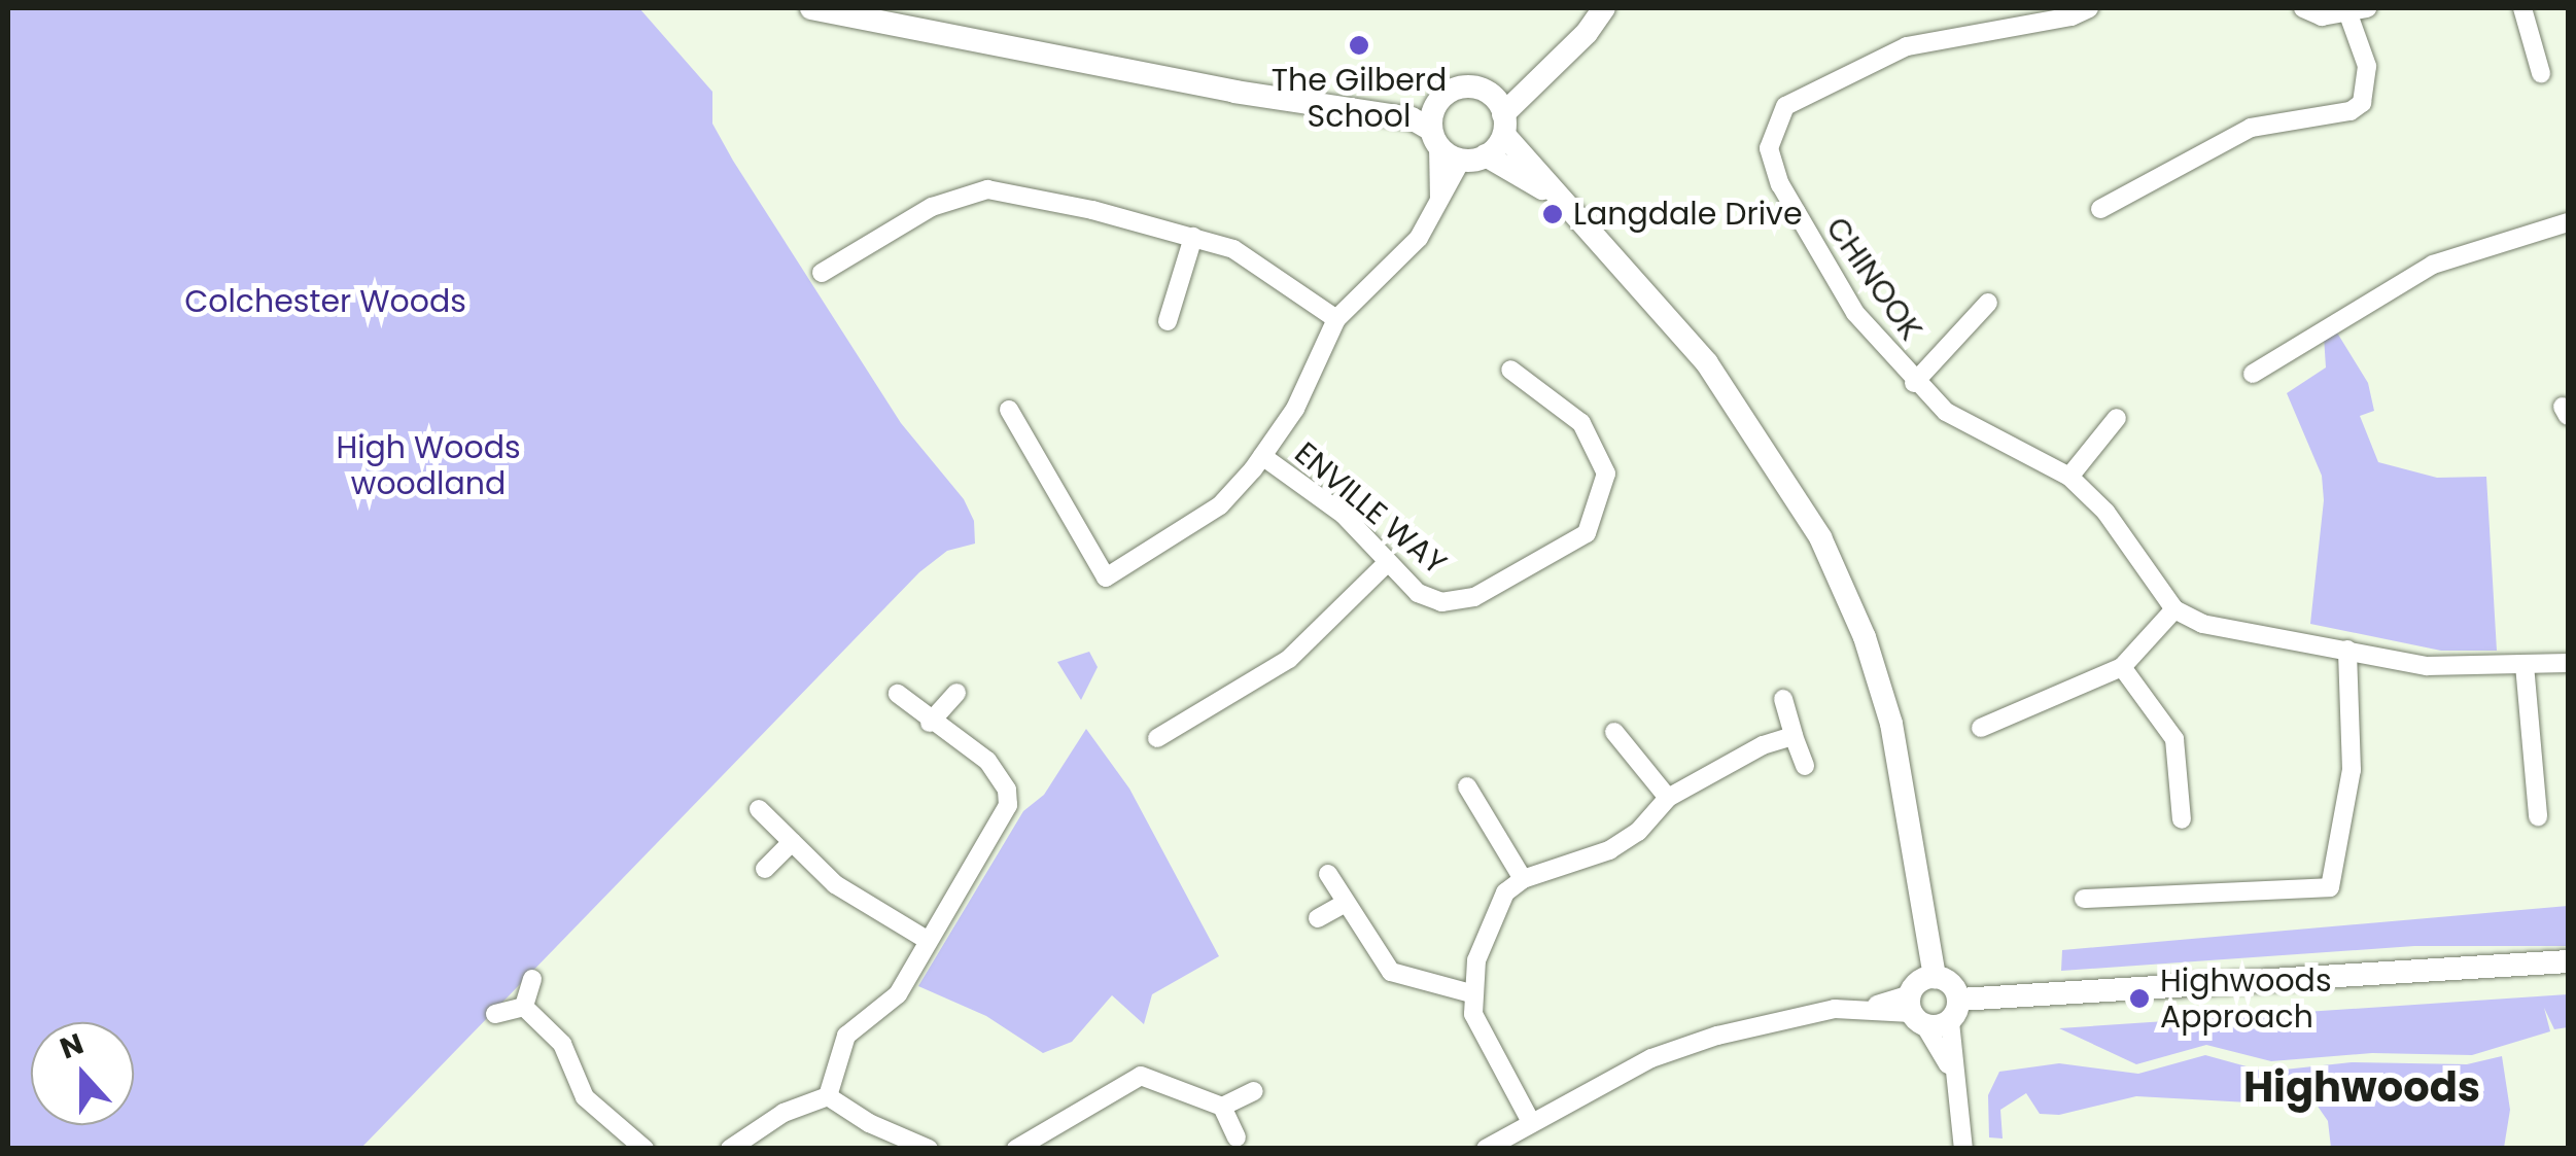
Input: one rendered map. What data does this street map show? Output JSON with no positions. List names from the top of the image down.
{
  "streets": {
    "street": ["CHINOOK", "ENVILLE WAY"]
  },
  "districts": ["Highwoods"],
  "parks": ["Colchester Woods", "High Woods woodland"],
  "places": ["The Gilberd School", "Langdale Drive", "Highwoods Approach"],
  "north": "top"
}
